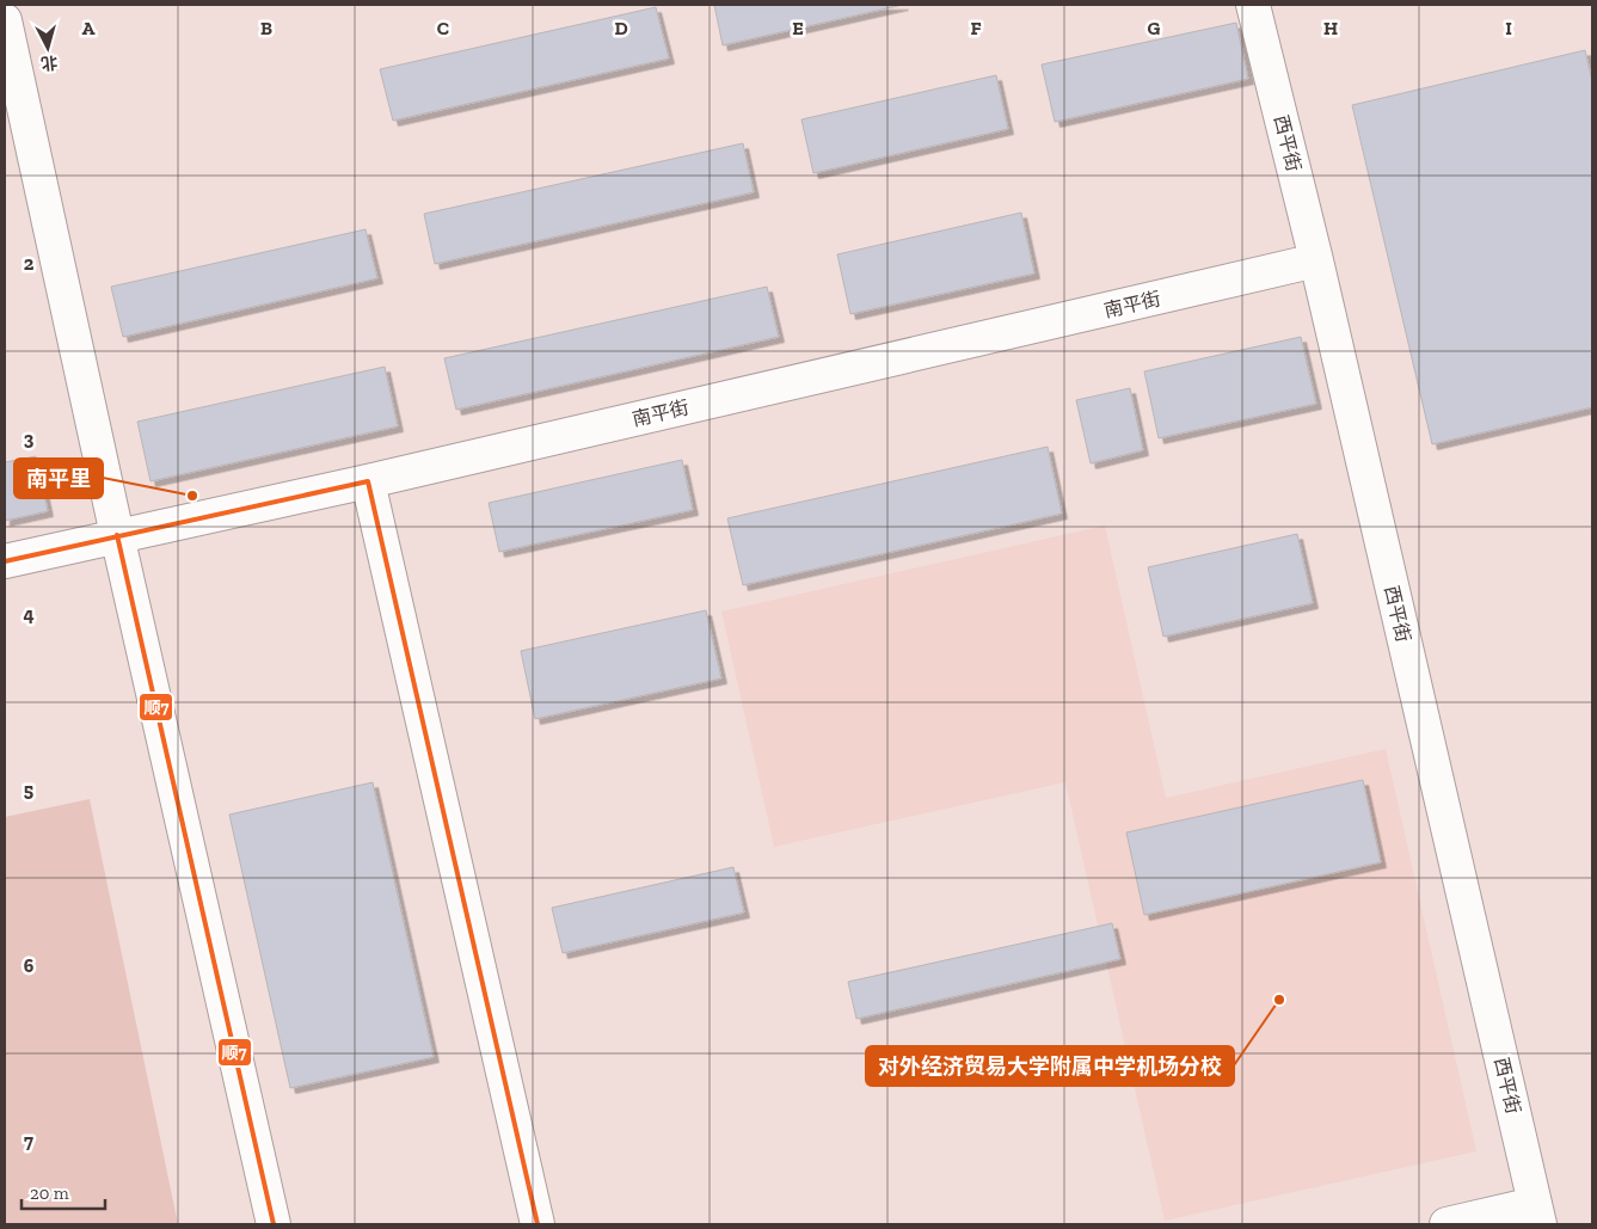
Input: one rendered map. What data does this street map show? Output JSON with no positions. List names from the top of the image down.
{
  "streets": {
    "street": ["西平街", "南平街"]
  },
  "crossings": [
    ["西平街", "南平街"]
  ],
  "places": ["南平里", "对外经济贸易大学附属中学机场分校"],
  "lines": ["transit line 顺7"],
  "scale_bar": "20 m",
  "north": "bottom",
  "grid": {
    "columns": [
      "A",
      "B",
      "C",
      "D",
      "E",
      "F",
      "G",
      "H",
      "I"
    ],
    "rows": [
      "2",
      "3",
      "4",
      "5",
      "6",
      "7"
    ]
  }
}
